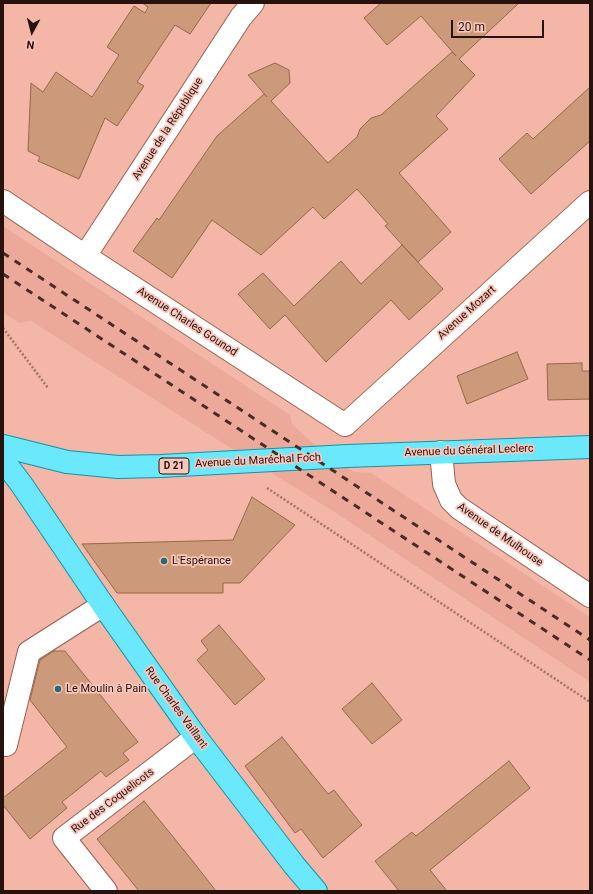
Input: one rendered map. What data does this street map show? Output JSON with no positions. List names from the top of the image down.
{
  "streets": {
    "main road": [
      "Avenue du Général Leclerc",
      "Avenue du Maréchal Foch",
      "D 21",
      "Rue Charles Vaillant"
    ],
    "street": [
      "Avenue de la République",
      "Avenue Mozart",
      "Avenue Charles Gounod",
      "Avenue de Mulhouse",
      "Rue des Coquelicots"
    ]
  },
  "crossings": [
    ["Avenue de la République", "Avenue Charles Gounod"],
    ["Avenue Mozart", "Avenue Charles Gounod"],
    ["Avenue du Général Leclerc", "Avenue du Maréchal Foch"],
    ["Avenue du Général Leclerc", "Avenue de Mulhouse"],
    ["Rue Charles Vaillant", "Rue des Coquelicots"]
  ],
  "places": ["L'Espérance", "Le Moulin à Pain"],
  "scale_bar": "20 m",
  "north": "bottom"
}
